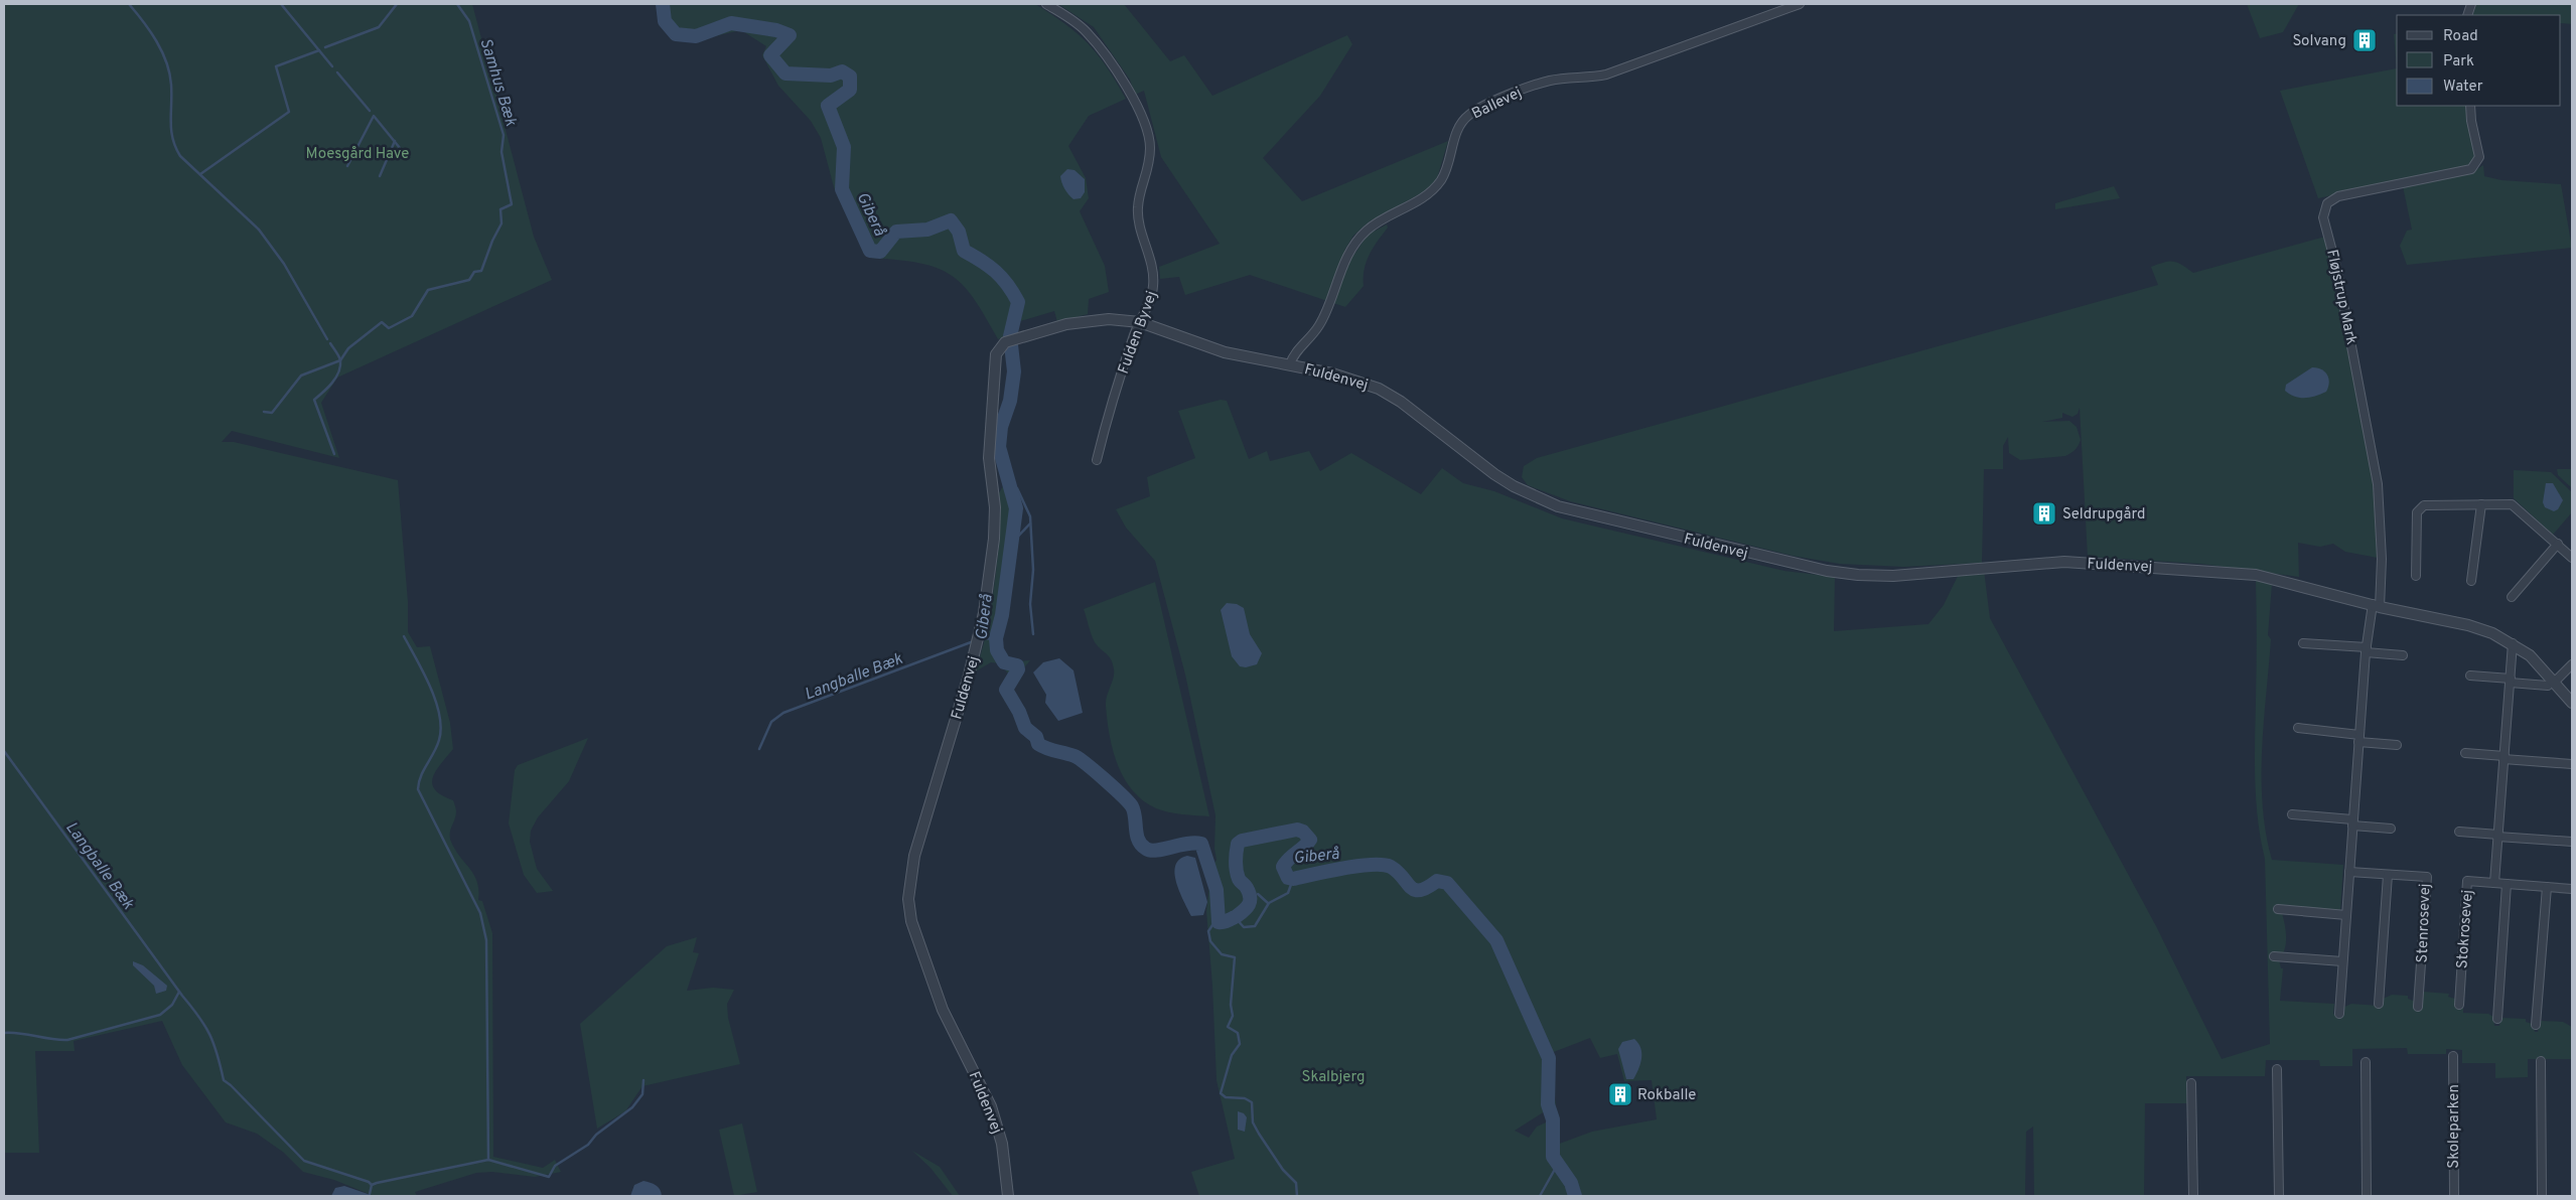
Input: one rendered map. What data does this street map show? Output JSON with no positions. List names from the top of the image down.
{
  "streets": {
    "street": [
      "Ballevej",
      "Fløjstrup Mark",
      "Fulden Byvej",
      "Fuldenvej",
      "Stenrosevej",
      "Stokrosevej",
      "Skoleparken"
    ]
  },
  "crossings": [
    ["Ballevej", "Fuldenvej"],
    ["Fløjstrup Mark", "Fuldenvej"],
    ["Fulden Byvej", "Fuldenvej"],
    ["Fuldenvej", "Stokrosevej"]
  ],
  "water": ["Samhus Bæk", "Giberå", "Langballe Bæk"],
  "parks": ["Moesgård Have", "Skalbjerg"],
  "places": {
    "building": ["Solvang", "Seldrupgård", "Rokballe"]
  },
  "legend": ["Road", "Park", "Water"]
}
